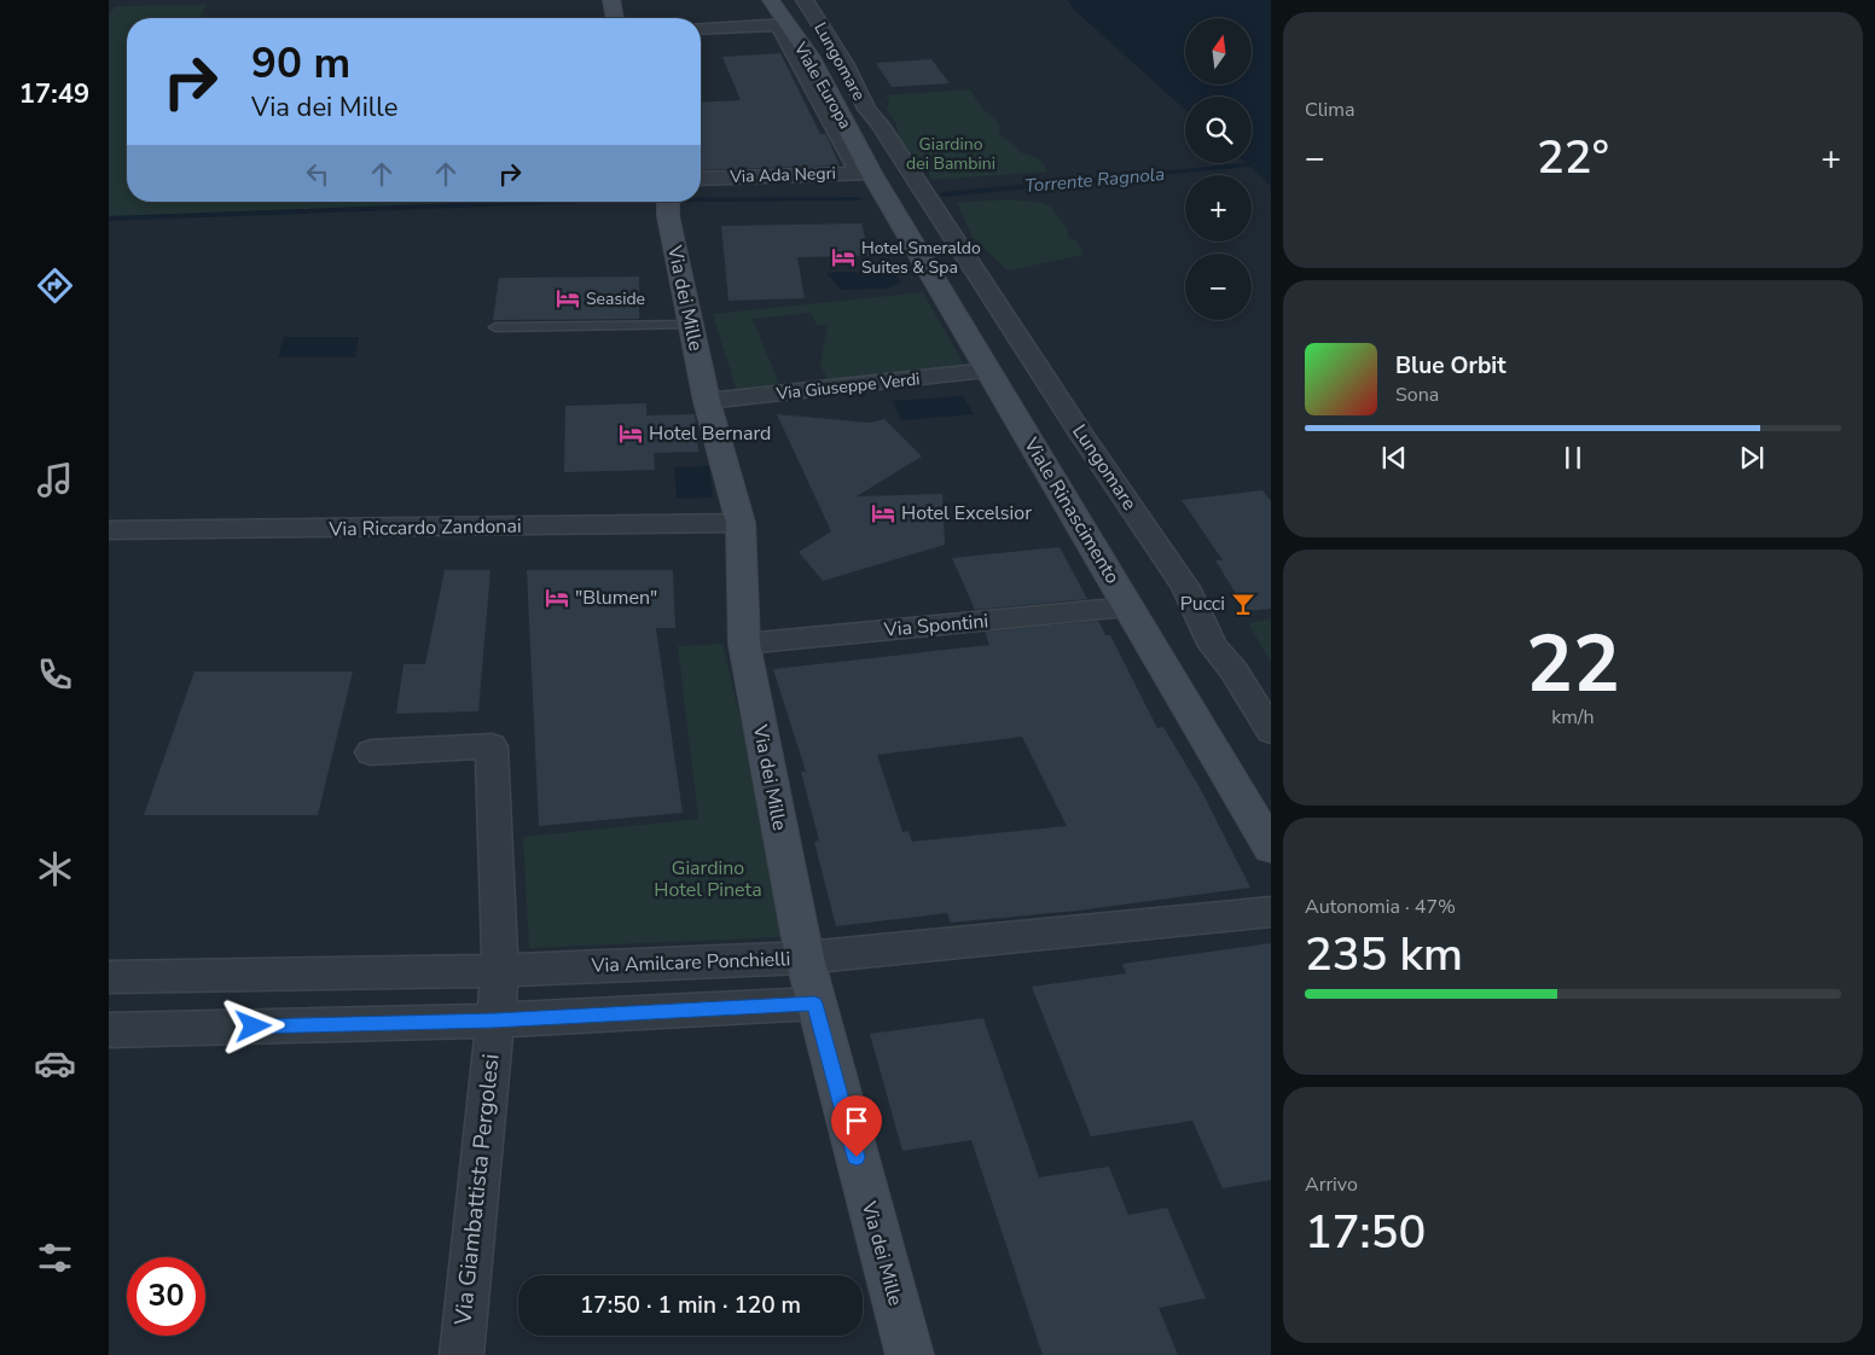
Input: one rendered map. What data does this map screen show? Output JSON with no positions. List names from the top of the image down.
{
  "streets": {
    "street": [
      "Lungomare",
      "Viale Europa",
      "Via Ada Negri",
      "Via dei Mille",
      "Via Giuseppe Verdi",
      "Viale Rinascimento",
      "Via Riccardo Zandonai",
      "Via Spontini",
      "Via Amilcare Ponchielli",
      "Via Giambattista Pergolesi"
    ]
  },
  "crossings": [
    ["Viale Europa", "Via Ada Negri"],
    ["Viale Europa", "Viale Rinascimento"],
    ["Via Ada Negri", "Viale Rinascimento"],
    ["Via dei Mille", "Via Giuseppe Verdi"],
    ["Via dei Mille", "Via Riccardo Zandonai"],
    ["Via dei Mille", "Via Spontini"],
    ["Via dei Mille", "Via Amilcare Ponchielli"],
    ["Via Giuseppe Verdi", "Viale Rinascimento"],
    ["Viale Rinascimento", "Via Spontini"],
    ["Via Amilcare Ponchielli", "Via Giambattista Pergolesi"]
  ],
  "water": ["Torrente Ragnola"],
  "parks": ["Giardino dei Bambini", "Giardino Hotel Pineta"],
  "places": {
    "hotel": [
      "Hotel Smeraldo Suites & Spa",
      "Seaside",
      "Hotel Bernard",
      "Hotel Excelsior",
      "\"Blumen\""
    ],
    "bar": ["Pucci"]
  },
  "north": "top",
  "page": {
    "tabs": "17:49",
    "tile": [
      "Clima",
      ["22", "km/h"],
      ["Autonomia · 47%", "235 km"],
      ["Arrivo", "17:50"]
    ],
    "map_buttons": ["+", "−"],
    "turn": ["90 m", "Via dei Mille"],
    "heat": ["−", "22°", "+"],
    "song": ["Blue Orbit", "Sona"],
    "limit": "30",
    "trip": "17:50 · 1 min · 120 m"
  }
}
